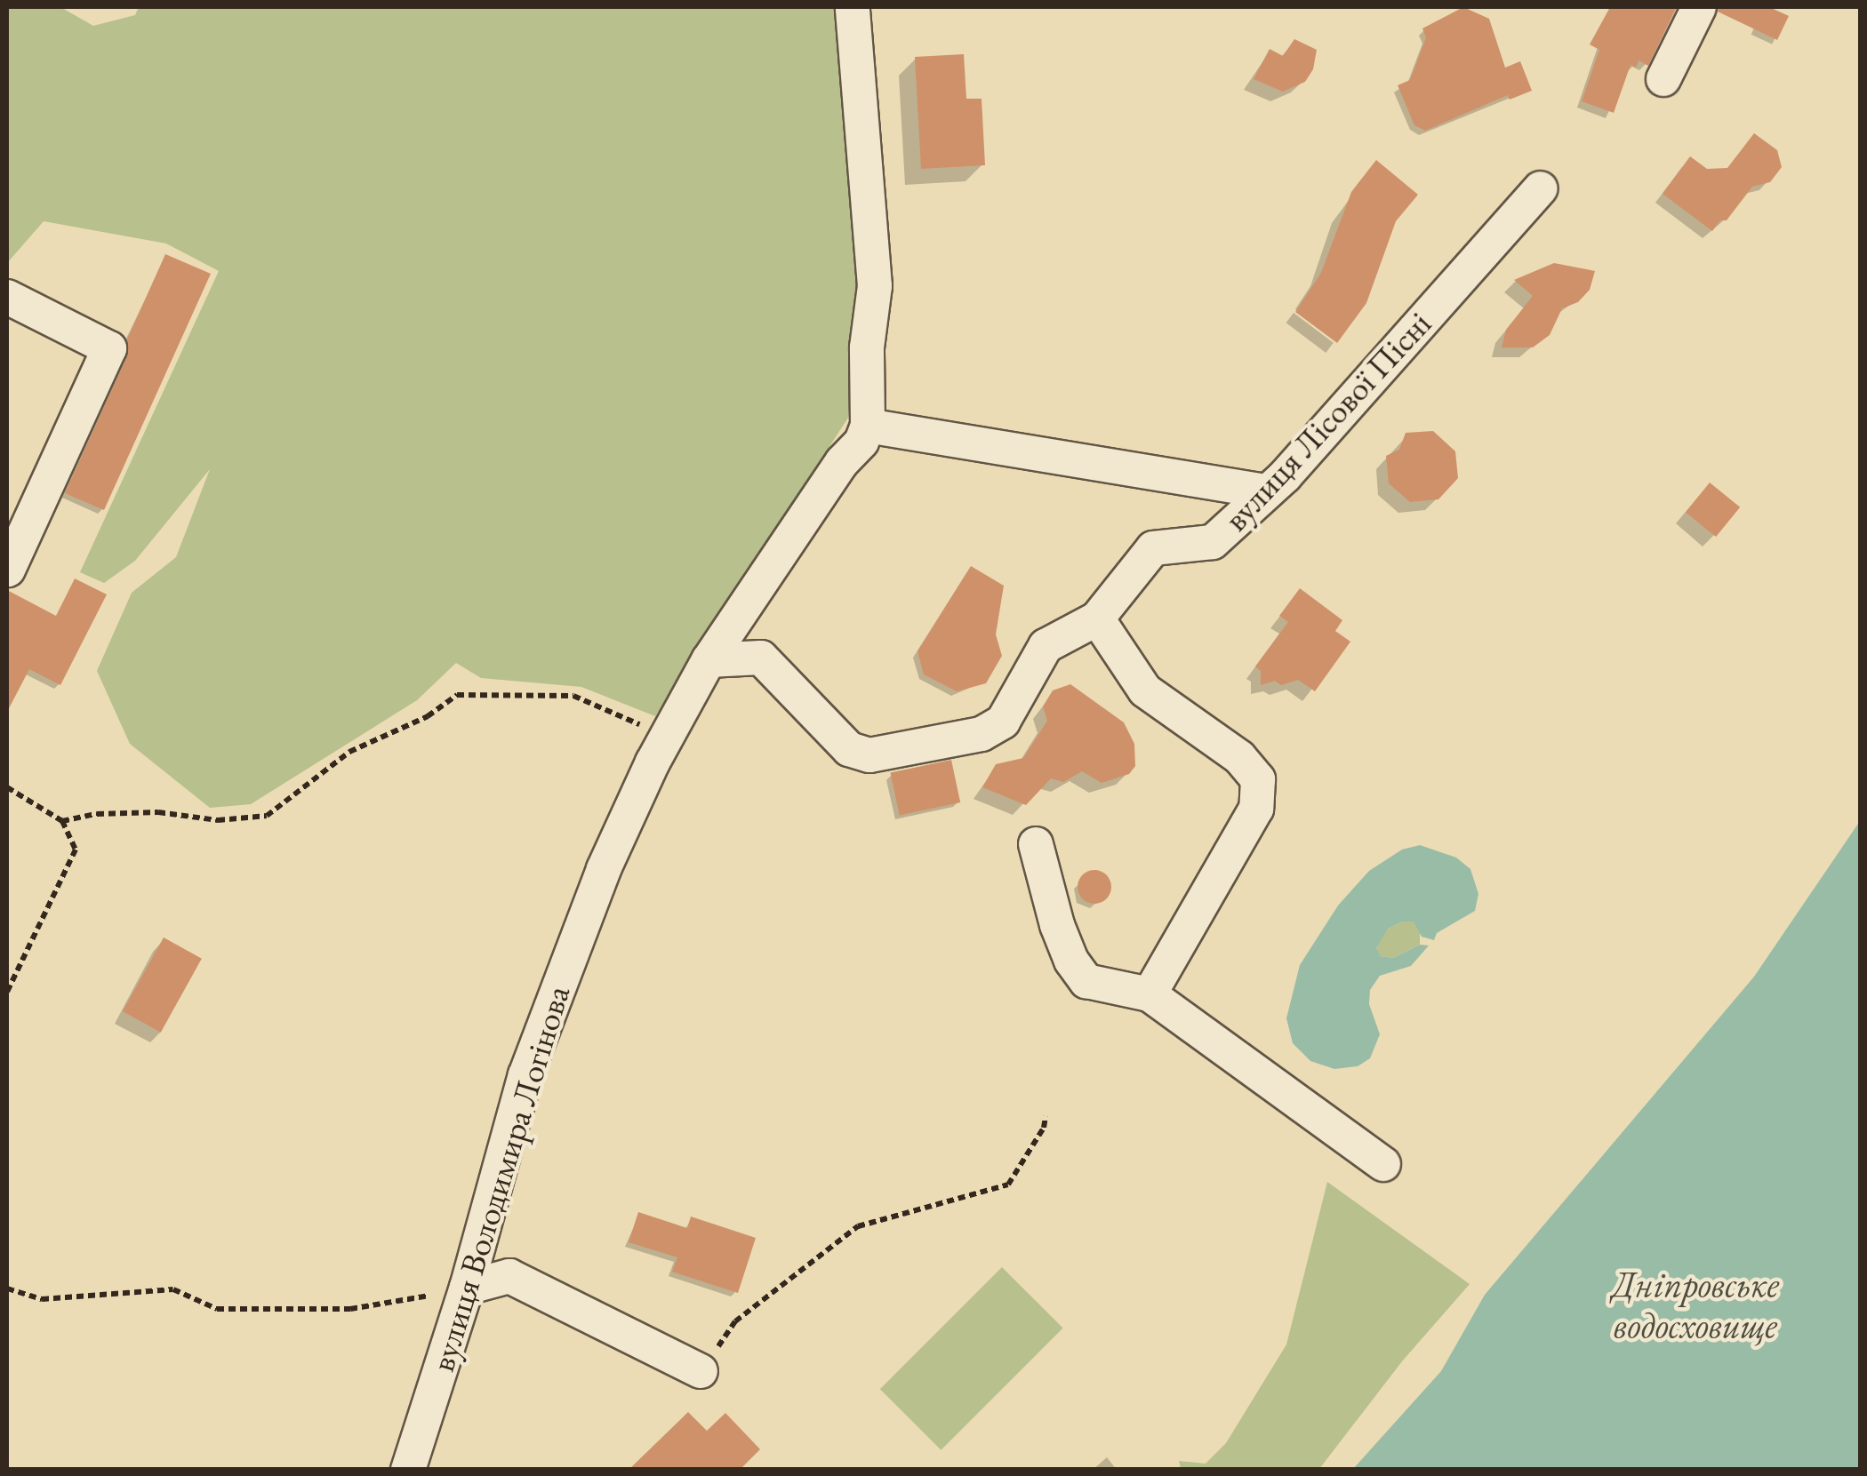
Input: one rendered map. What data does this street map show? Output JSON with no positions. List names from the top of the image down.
{
  "streets": {
    "street": ["вулиця Лісової Пісні", "вулиця Володимира Логінова"]
  },
  "crossings": [
    ["вулиця Лісової Пісні", "вулиця Володимира Логінова"]
  ],
  "water": ["Дніпровське водосховище"]
}
